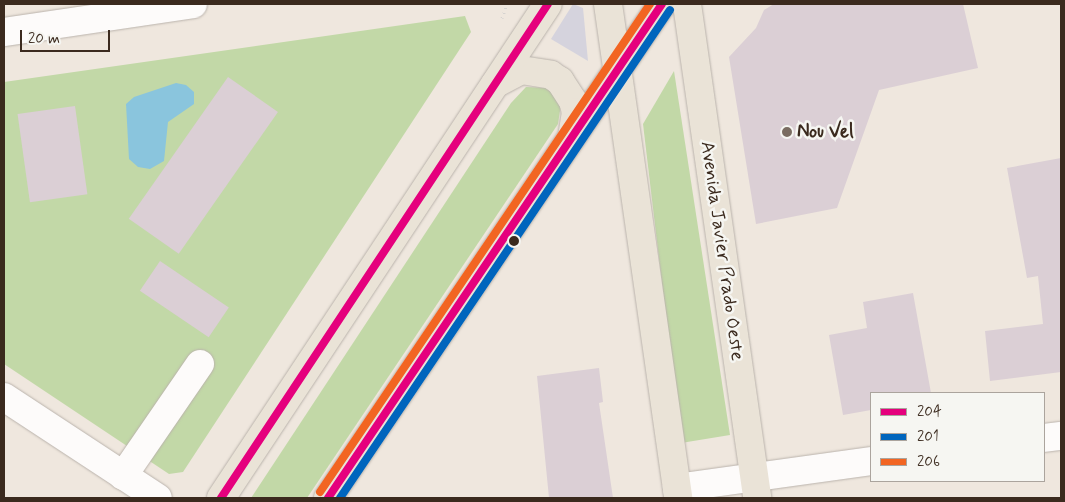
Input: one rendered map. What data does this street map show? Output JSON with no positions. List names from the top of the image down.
{
  "streets": {
    "main road": ["Avenida Javier Prado Oeste"]
  },
  "places": ["Nou Vel"],
  "lines": ["transit line 204", "transit line 206", "transit line 201"],
  "legend": ["204", "201", "206"],
  "scale_bar": "20 m"
}
